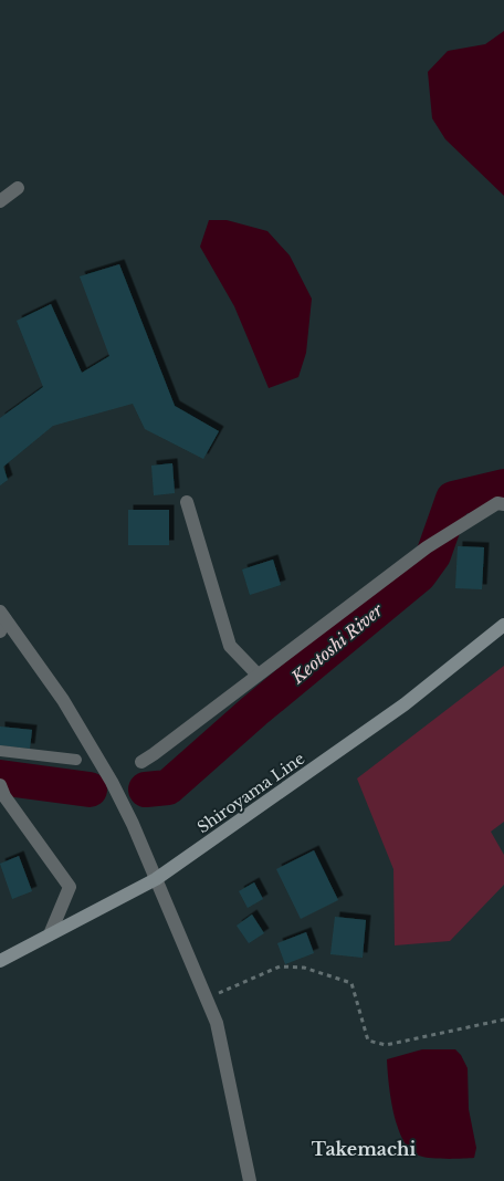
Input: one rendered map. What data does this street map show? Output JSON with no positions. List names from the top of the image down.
{
  "streets": {
    "main road": ["Shiroyama Line"]
  },
  "districts": ["Takemachi"],
  "water": ["Keotoshi River"]
}
